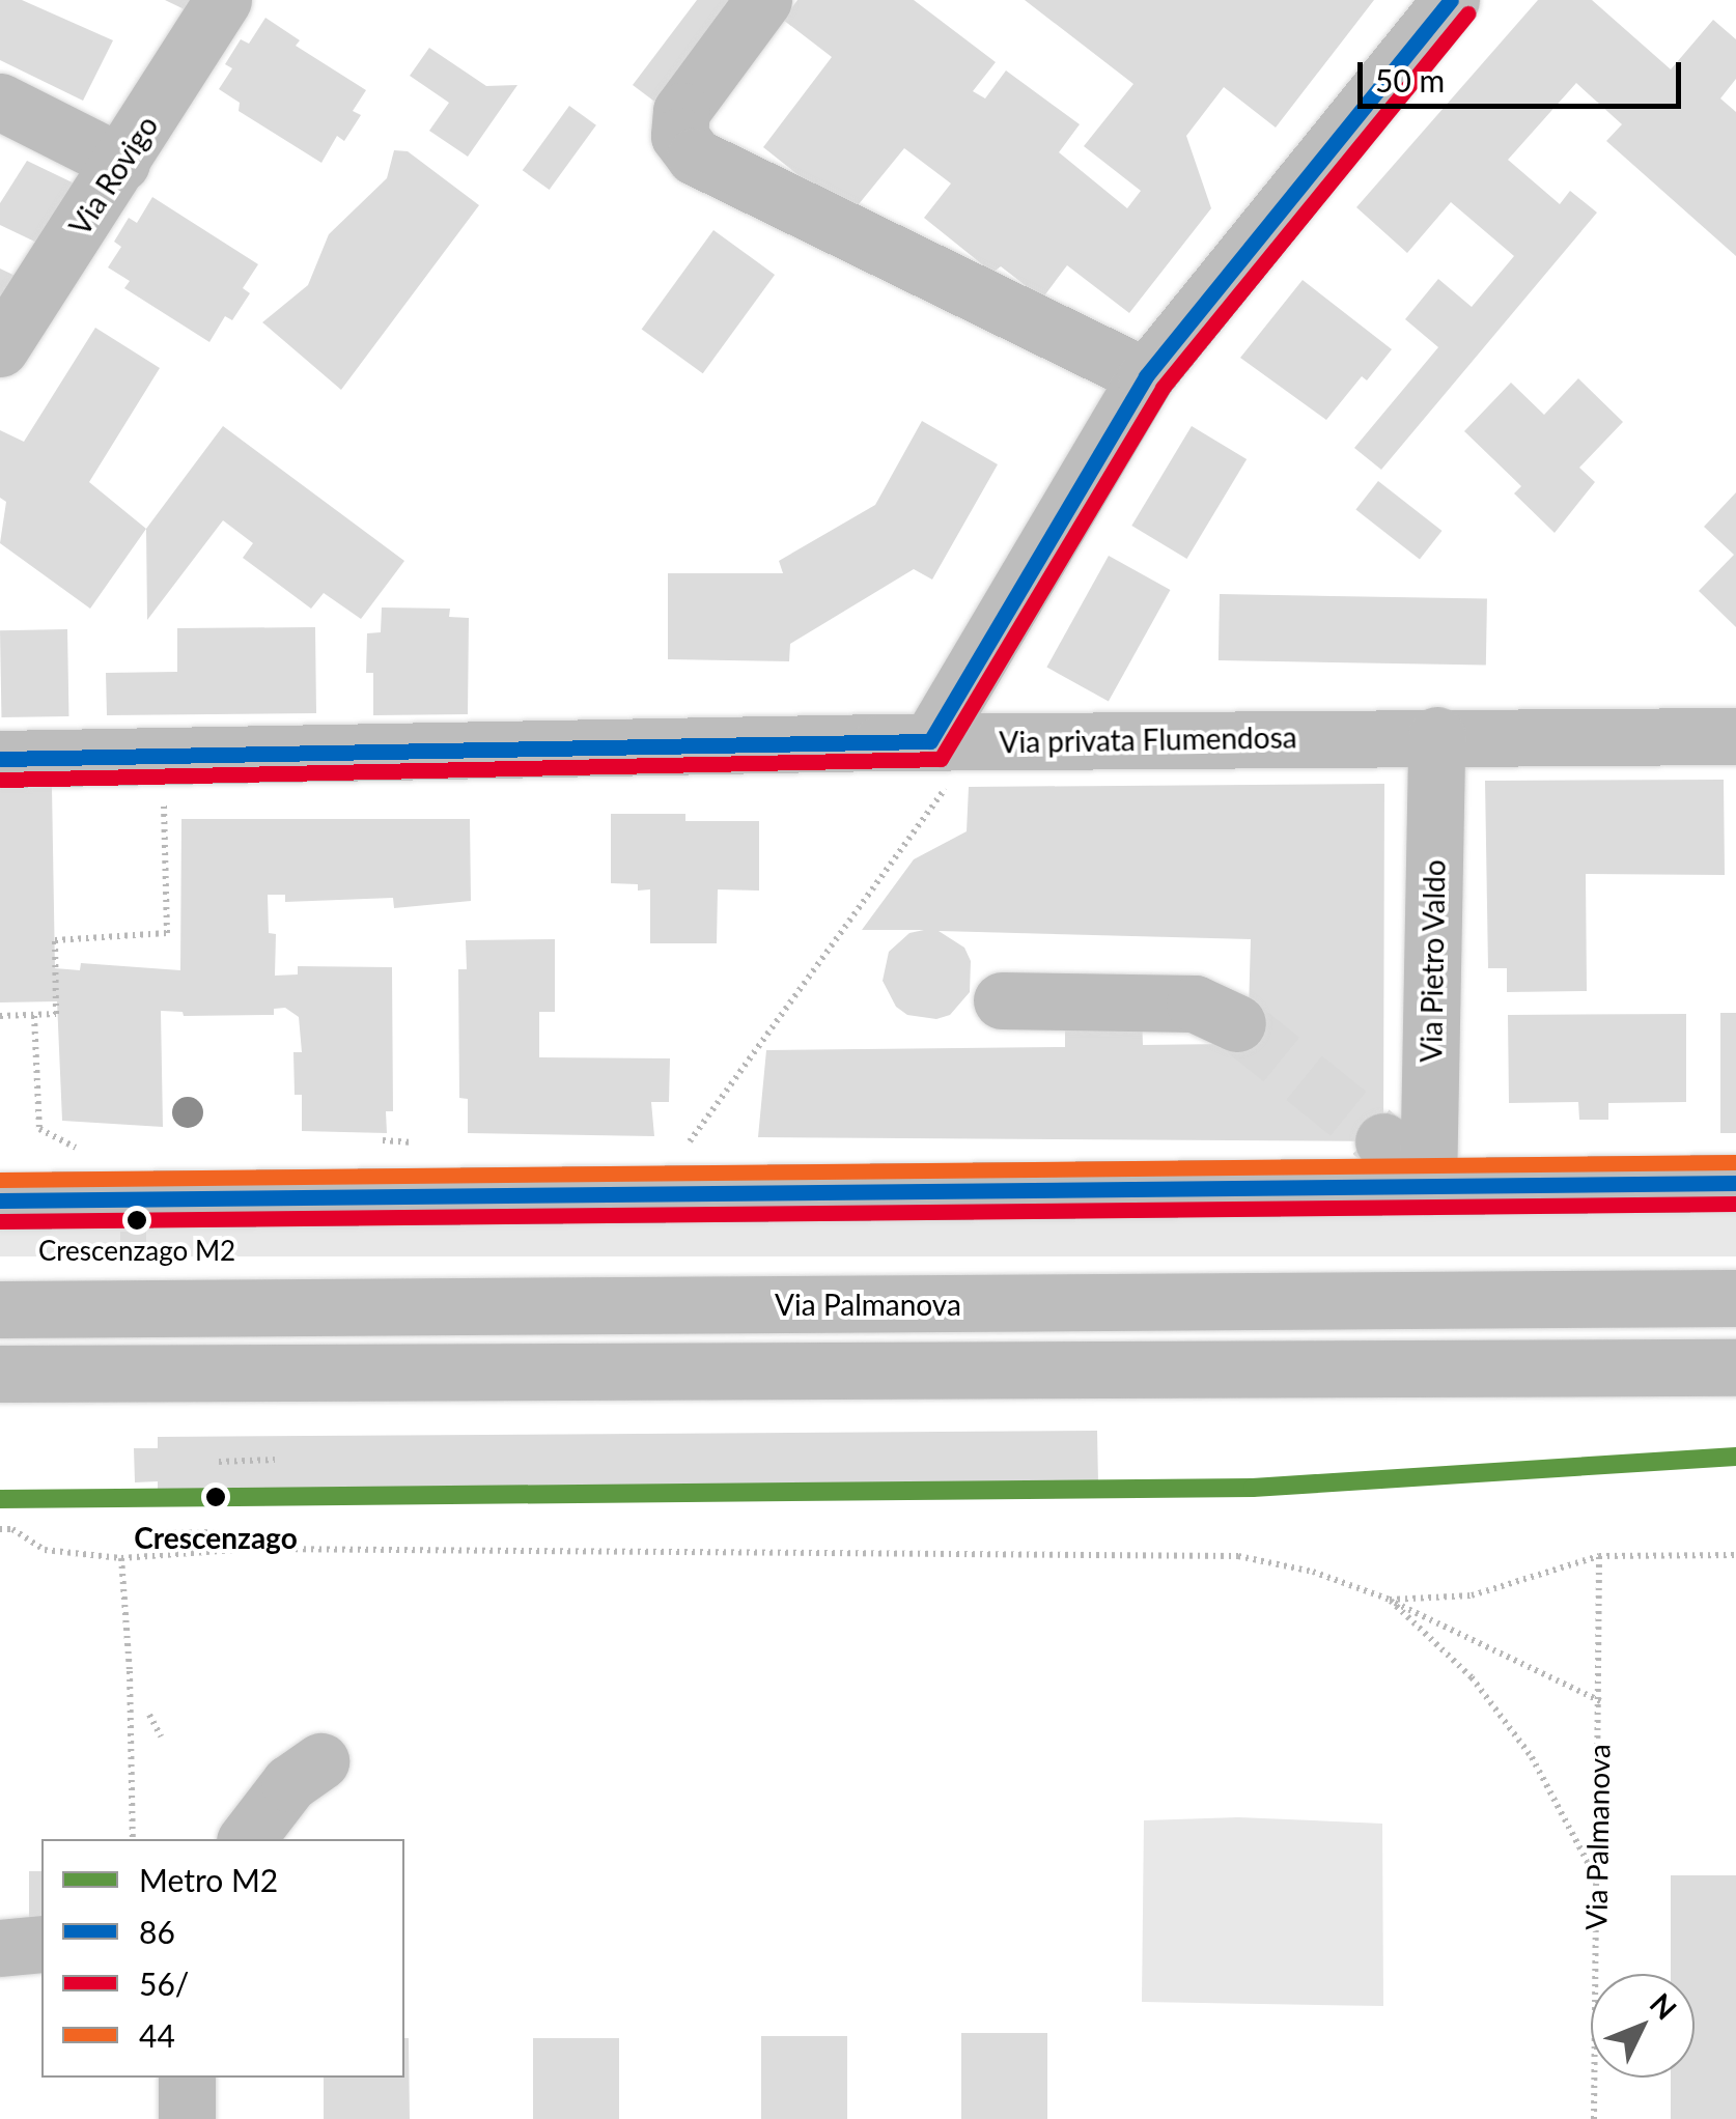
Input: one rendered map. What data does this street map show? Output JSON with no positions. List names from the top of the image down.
{
  "streets": {
    "main road": [
      "Via Rovigo",
      "Via privata Flumendosa",
      "Via Pietro Valdo",
      "Via Palmanova"
    ]
  },
  "crossings": [
    ["Via privata Flumendosa", "Via Pietro Valdo"]
  ],
  "places": ["Crescenzago M2", "Crescenzago"],
  "lines": [
    "transit line 86",
    "transit line 56/",
    "transit line 44",
    "metro line M2"
  ],
  "legend": [
    "Metro M2",
    "86",
    "56/",
    "44"
  ],
  "scale_bar": "50 m",
  "north": "top right"
}
